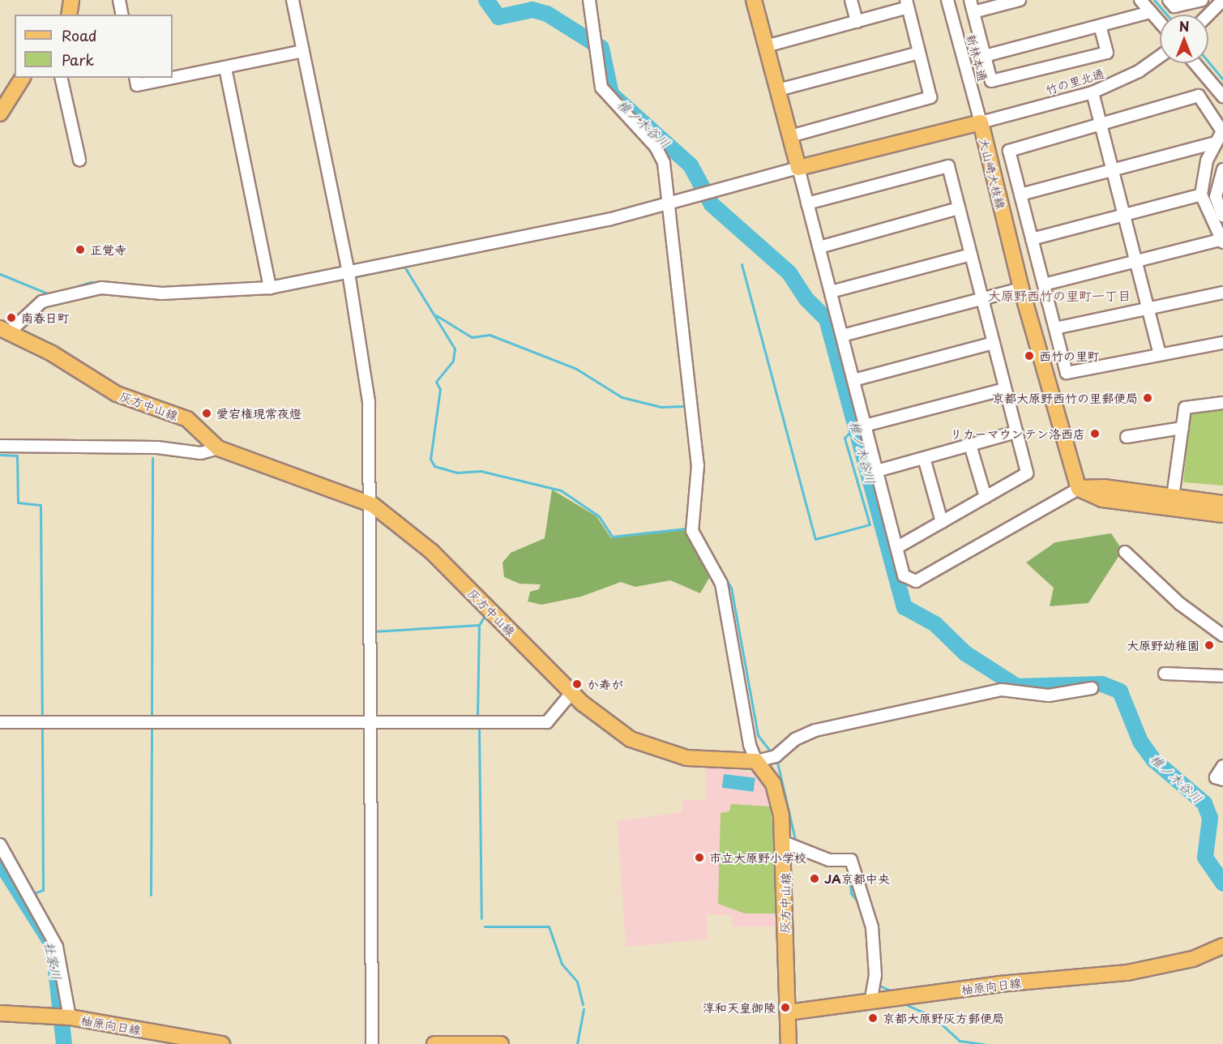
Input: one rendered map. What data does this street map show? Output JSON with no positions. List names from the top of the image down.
{
  "streets": {
    "main road": ["大山崎大枝線", "灰方中山線", "柚原向日線"],
    "street": ["新林本通", "竹の里北通"]
  },
  "crossings": [
    ["新林本通", "竹の里北通"],
    ["新林本通", "大山崎大枝線"],
    ["竹の里北通", "大山崎大枝線"],
    ["灰方中山線", "柚原向日線"]
  ],
  "districts": ["大原野西竹の里町一丁目"],
  "water": ["椎ノ木谷川", "社家川"],
  "places": [
    "正覚寺",
    "南春日町",
    "西竹の里町",
    "京都大原野西竹の里郵便局",
    "愛宕権現常夜燈",
    "リカーマウンテン洛西店",
    "大原野幼稚園",
    "か寿が",
    "市立大原野小学校",
    "JA京都中央",
    "淳和天皇御陵",
    "京都大原野灰方郵便局"
  ],
  "legend": ["Road", "Park"],
  "north": "top"
}
